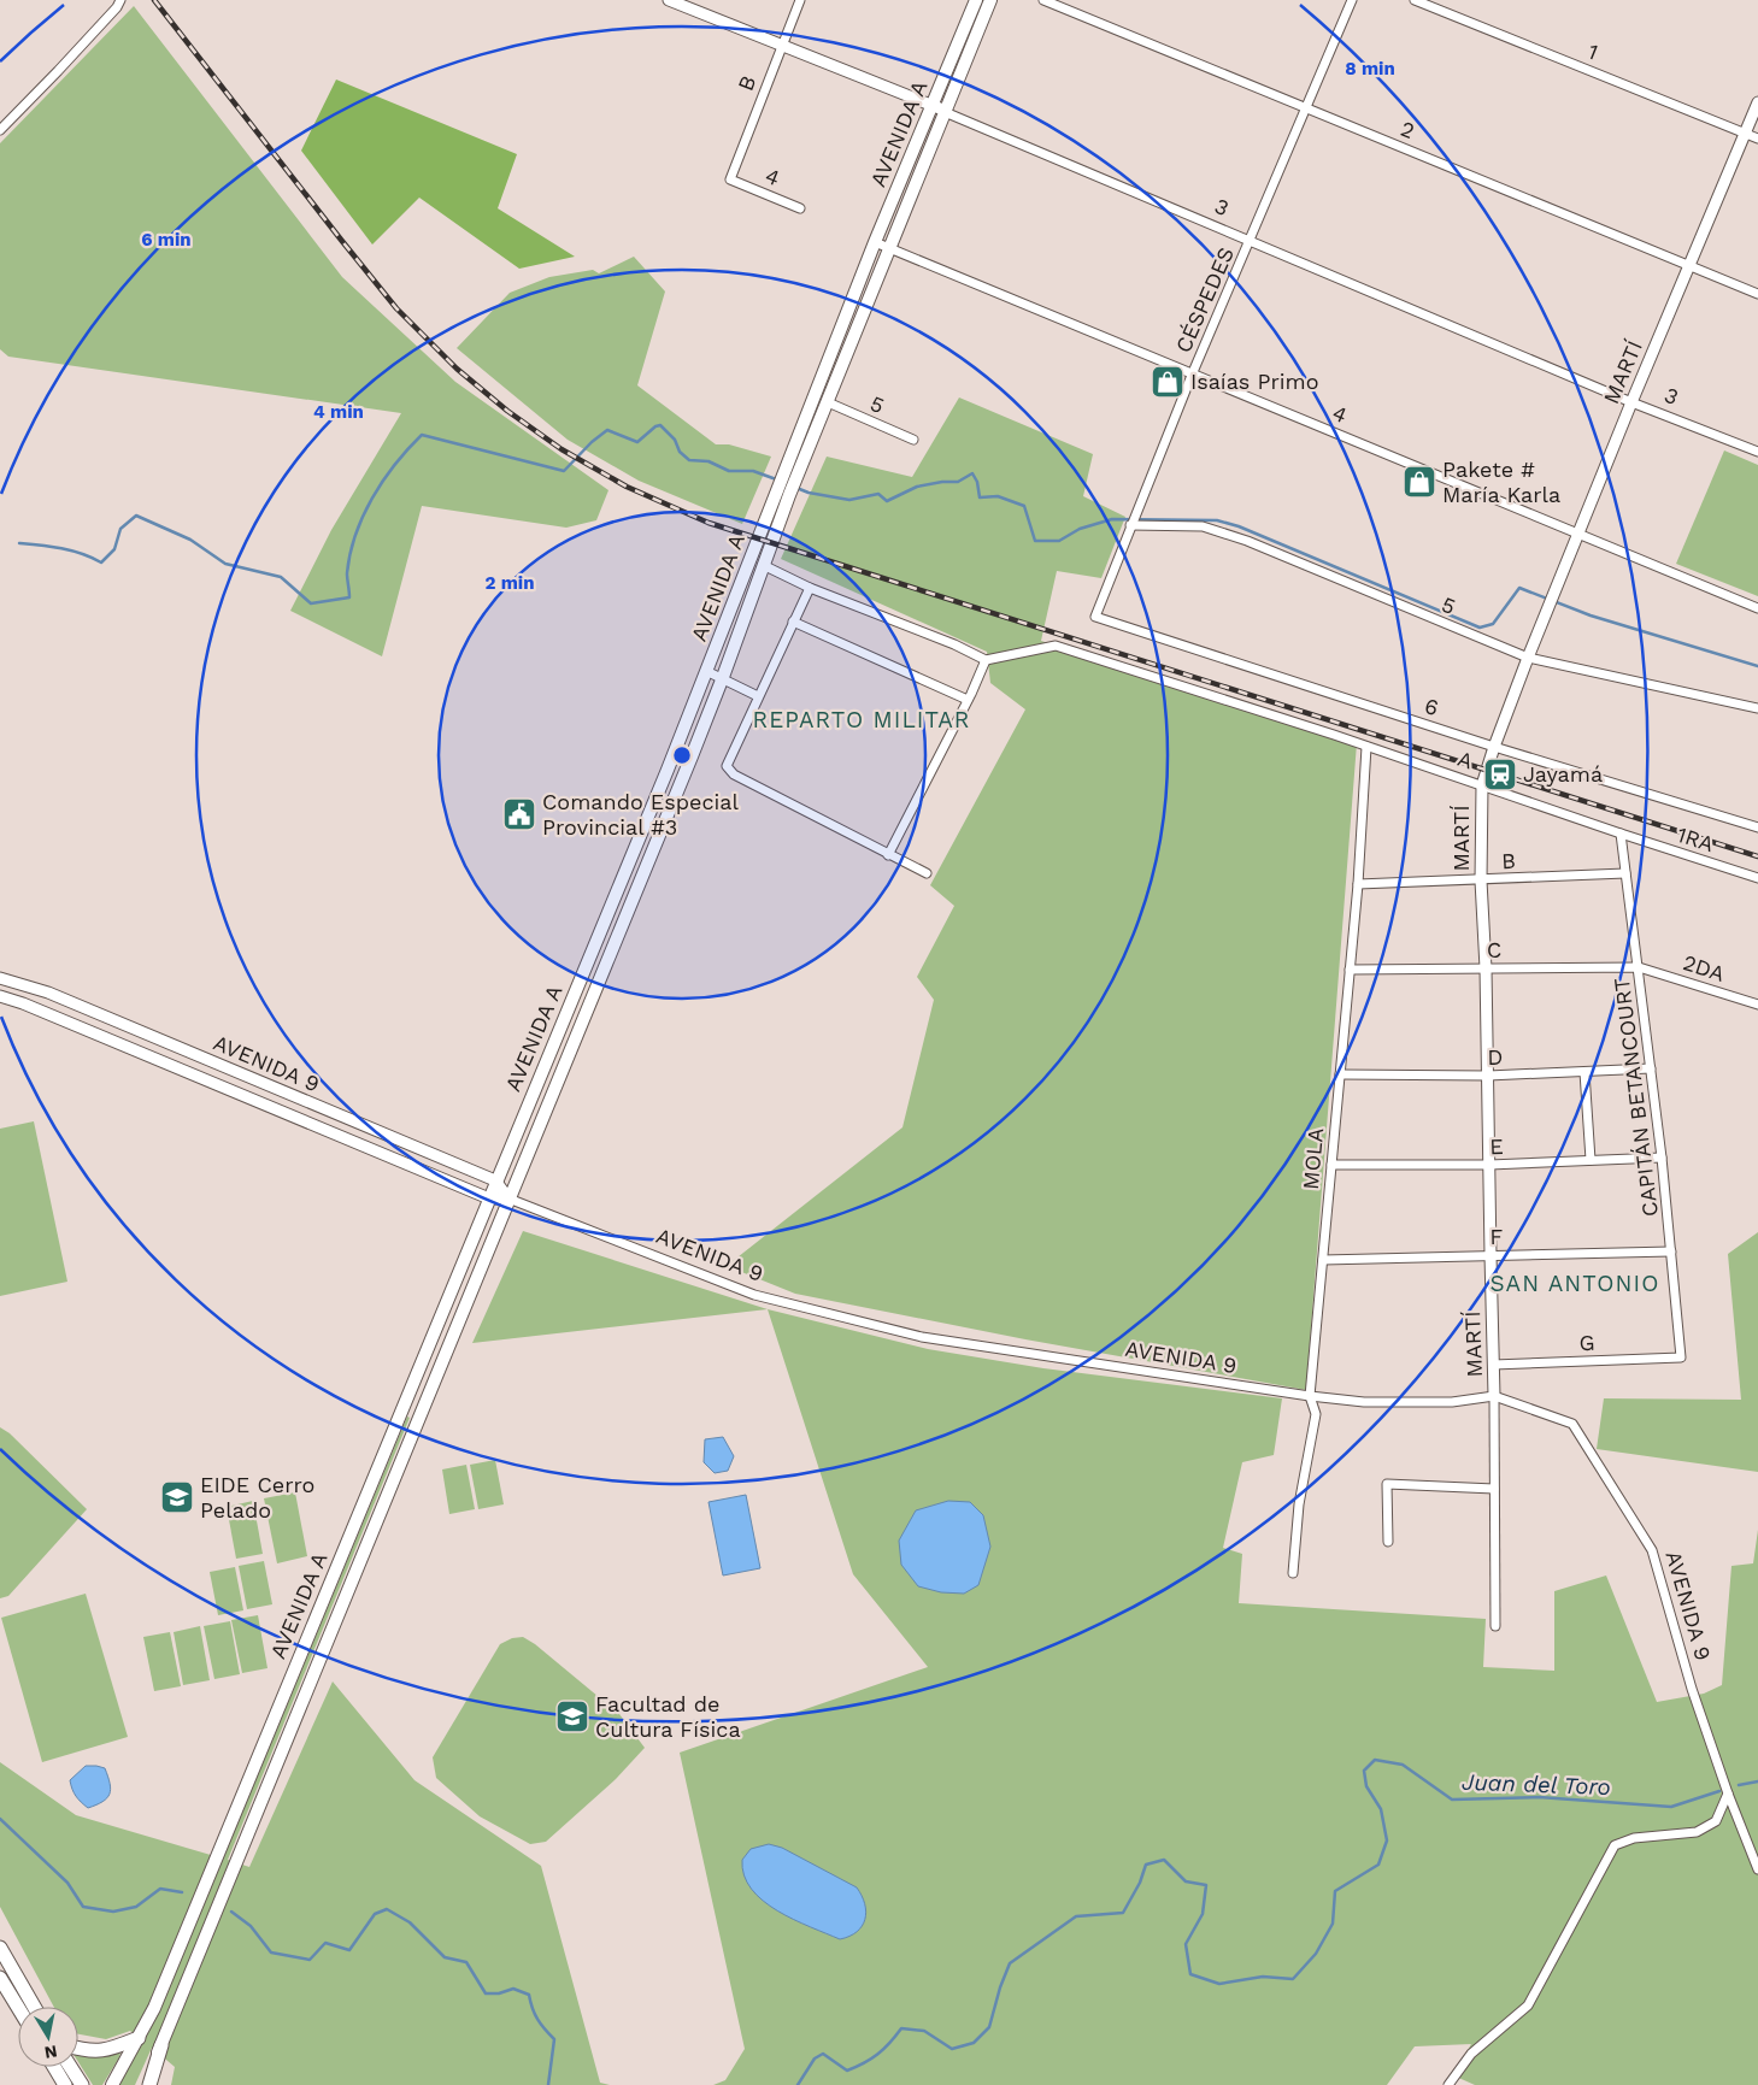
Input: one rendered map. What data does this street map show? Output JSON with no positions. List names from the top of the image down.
{
  "streets": {
    "main road": ["AVENIDA A"],
    "street": [
      "1",
      "B",
      "2",
      "4",
      "3",
      "CÉSPEDES",
      "MARTÍ",
      "5",
      "6",
      "A",
      "1RA",
      "C",
      "2DA",
      "D",
      "AVENIDA 9",
      "CAPITÁN BETANCOURT",
      "E",
      "MOLA",
      "F",
      "G"
    ]
  },
  "crossings": [
    ["1", "MARTÍ"],
    ["B", "4"],
    ["B", "3"],
    ["B", "MARTÍ"],
    ["B", "CAPITÁN BETANCOURT"],
    ["B", "MOLA"],
    ["2", "CÉSPEDES"],
    ["2", "MARTÍ"],
    ["AVENIDA A", "4"],
    ["AVENIDA A", "3"],
    ["AVENIDA A", "5"],
    ["AVENIDA A", "AVENIDA 9"],
    ["4", "CÉSPEDES"],
    ["4", "MARTÍ"],
    ["3", "CÉSPEDES"],
    ["3", "MARTÍ"],
    ["CÉSPEDES", "5"],
    ["CÉSPEDES", "6"],
    ["MARTÍ", "5"],
    ["MARTÍ", "6"],
    ["MARTÍ", "A"],
    ["MARTÍ", "C"],
    ["MARTÍ", "D"],
    ["MARTÍ", "AVENIDA 9"],
    ["MARTÍ", "E"],
    ["MARTÍ", "F"],
    ["MARTÍ", "G"],
    ["A", "1RA"],
    ["A", "CAPITÁN BETANCOURT"],
    ["A", "MOLA"],
    ["1RA", "CAPITÁN BETANCOURT"],
    ["C", "2DA"],
    ["C", "CAPITÁN BETANCOURT"],
    ["C", "MOLA"],
    ["2DA", "CAPITÁN BETANCOURT"],
    ["D", "CAPITÁN BETANCOURT"],
    ["D", "MOLA"],
    ["AVENIDA 9", "MOLA"],
    ["CAPITÁN BETANCOURT", "E"],
    ["CAPITÁN BETANCOURT", "F"],
    ["CAPITÁN BETANCOURT", "G"],
    ["E", "MOLA"],
    ["MOLA", "F"]
  ],
  "districts": ["REPARTO MILITAR", "SAN ANTONIO"],
  "water": ["Juan del Toro"],
  "places": {
    "shop": ["Isaías Primo", "Pakete # María Karla"],
    "station": ["Jayamá"],
    "public building": ["Comando Especial Provincial #3"],
    "school or university": ["EIDE Cerro Pelado", "Facultad de Cultura Física"]
  },
  "north": "bottom",
  "rings": [
    "8 min",
    "6 min",
    "4 min",
    "2 min"
  ]
}
